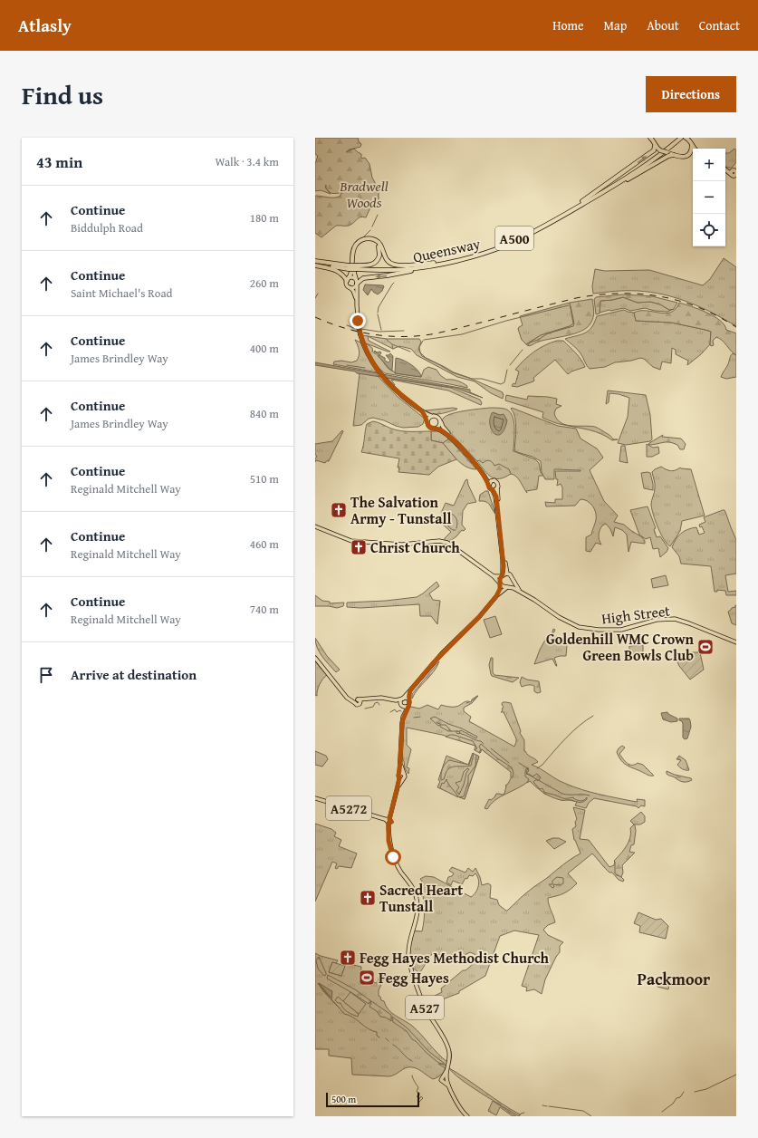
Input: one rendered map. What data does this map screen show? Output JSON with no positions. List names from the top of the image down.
{
  "streets": {
    "highway": ["A500", "Queensway"],
    "main road": ["High Street", "A5272", "A527"]
  },
  "crossings": [
    ["A500", "Queensway"],
    ["A5272", "A527"]
  ],
  "districts": ["Packmoor"],
  "parks": ["Bradwell Woods"],
  "places": {
    "church": [
      "The Salvation Army - Tunstall",
      "Christ Church",
      "Sacred Heart Tunstall",
      "Fegg Hayes Methodist Church"
    ],
    "sports": ["Goldenhill WMC Crown Green Bowls Club", "Fegg Hayes"]
  },
  "scale_bar": "500 m",
  "page": {
    "header": "Atlasly",
    "nav": [
      "Home",
      "Map",
      "About",
      "Contact"
    ],
    "title": "Find us",
    "buttons": "Directions",
    "heading": ["43 min", "Walk · 3.4 km"],
    "map_buttons": ["+", "−"],
    "list": [
      ["Continue", "Biddulph Road", "180 m"],
      ["Continue", "Saint Michael's Road", "260 m"],
      ["Continue", "James Brindley Way", "400 m"],
      ["Continue", "James Brindley Way", "840 m"],
      ["Continue", "Reginald Mitchell Way", "510 m"],
      ["Continue", "Reginald Mitchell Way", "460 m"],
      ["Continue", "Reginald Mitchell Way", "740 m"],
      "Arrive at destination"
    ],
    "scale": "500 m"
  }
}
